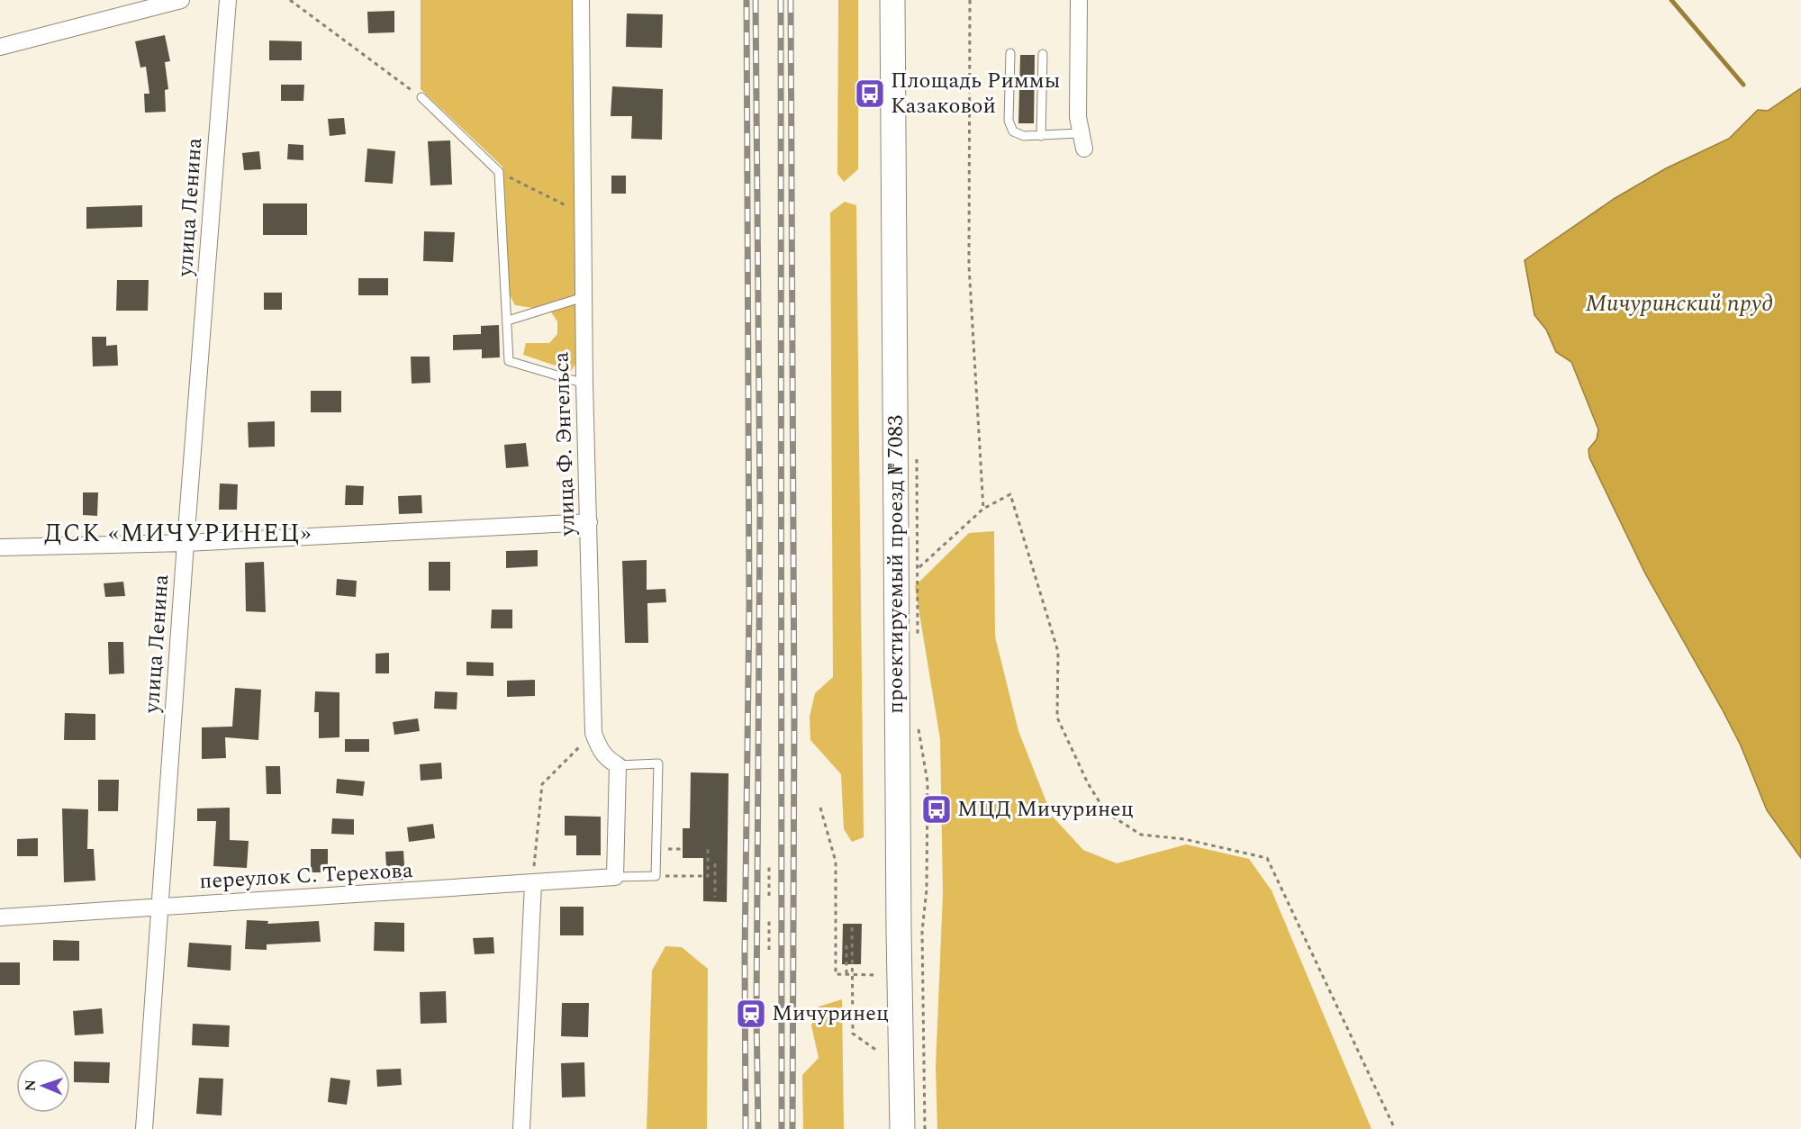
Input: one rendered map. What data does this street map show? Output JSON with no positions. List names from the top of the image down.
{
  "streets": {
    "main road": ["проектируемый проезд № 7083"],
    "street": ["улица Ленина", "улица Ф. Энгельса", "переулок С. Терехова"]
  },
  "crossings": [
    ["улица Ленина", "переулок С. Терехова"]
  ],
  "districts": ["ДСК «МИЧУРИНЕЦ»"],
  "water": ["Мичуринский пруд"],
  "places": {
    "bus stop": ["Площадь Риммы Казаковой", "МЦД Мичуринец"],
    "station": ["Мичуринец"]
  },
  "north": "left"
}
